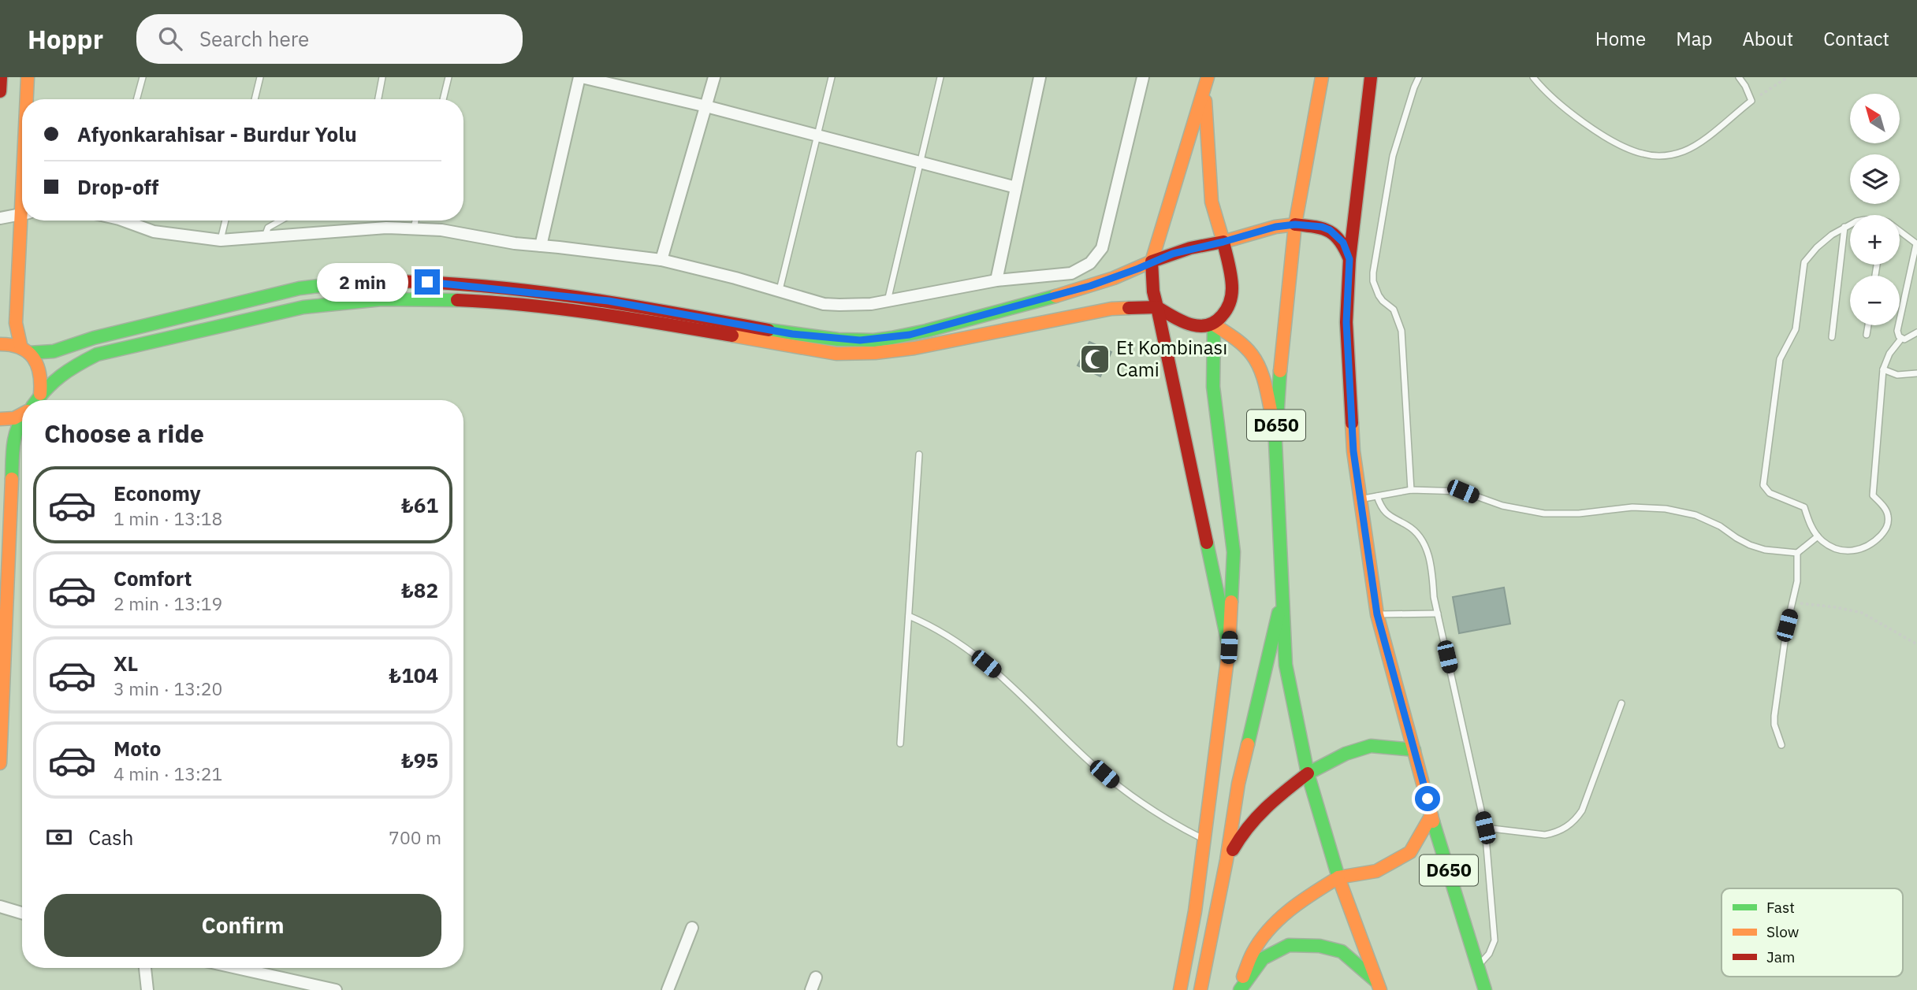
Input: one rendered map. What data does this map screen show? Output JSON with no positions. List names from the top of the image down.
{
  "streets": {
    "main road": ["D650"]
  },
  "places": {
    "mosque": ["Et Kombinası Cami"]
  },
  "legend": ["Fast", "Slow", "Jam"],
  "north": "top left",
  "page": {
    "header": "Hoppr",
    "search": "Search here",
    "nav": [
      "Home",
      "Map",
      "About",
      "Contact"
    ],
    "map_buttons": ["+", "−"],
    "banner": ["Afyonkarahisar - Burdur Yolu", "Drop-off"],
    "bubble": "2 min",
    "heading": "Choose a ride",
    "list": [
      {
        "name": "Economy",
        "note": "1 min · 13:18",
        "value": "₺61"
      },
      {
        "name": "Comfort",
        "note": "2 min · 13:19",
        "value": "₺82"
      },
      {
        "name": "XL",
        "note": "3 min · 13:20",
        "value": "₺104"
      },
      {
        "name": "Moto",
        "note": "4 min · 13:21",
        "value": "₺95"
      }
    ],
    "pay": ["Cash", "700 m"],
    "buttons": "Confirm"
  }
}
